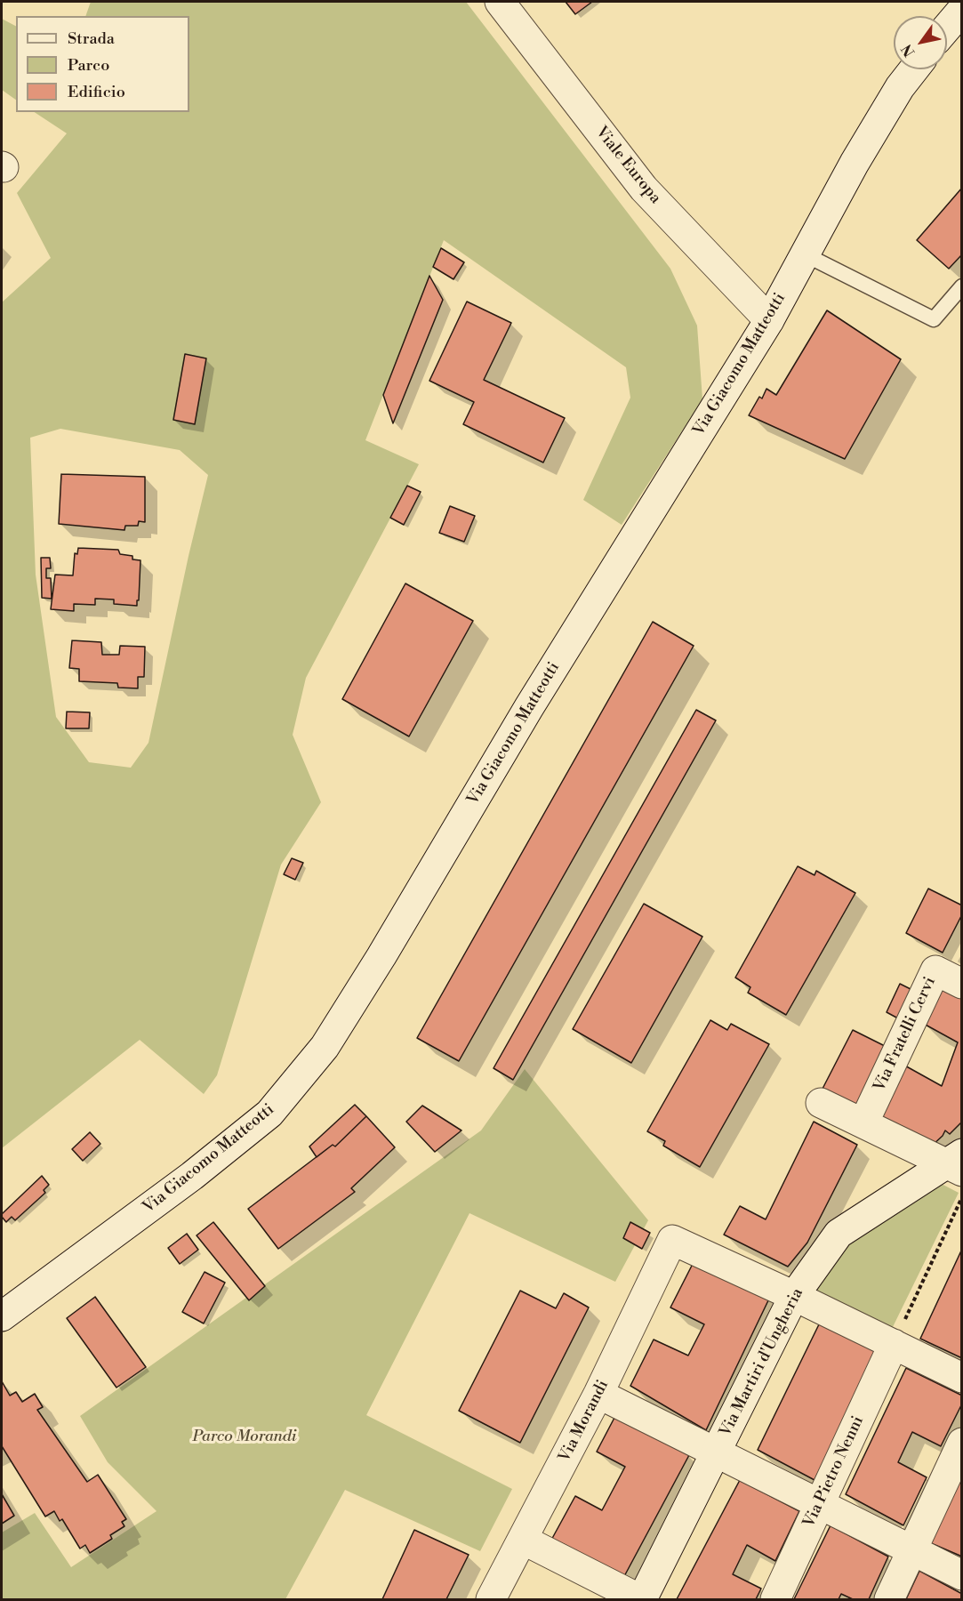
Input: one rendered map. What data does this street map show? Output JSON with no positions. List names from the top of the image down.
{
  "streets": {
    "street": [
      "Viale Europa",
      "Via Giacomo Matteotti",
      "Via Fratelli Cervi",
      "Via Martiri d'Ungheria",
      "Via Morandi",
      "Via Pietro Nenni"
    ]
  },
  "crossings": [
    ["Viale Europa", "Via Giacomo Matteotti"],
    ["Via Martiri d'Ungheria", "Via Morandi"]
  ],
  "parks": ["Parco Morandi"],
  "legend": ["Strada", "Parco", "Edificio"],
  "north": "bottom left"
}
